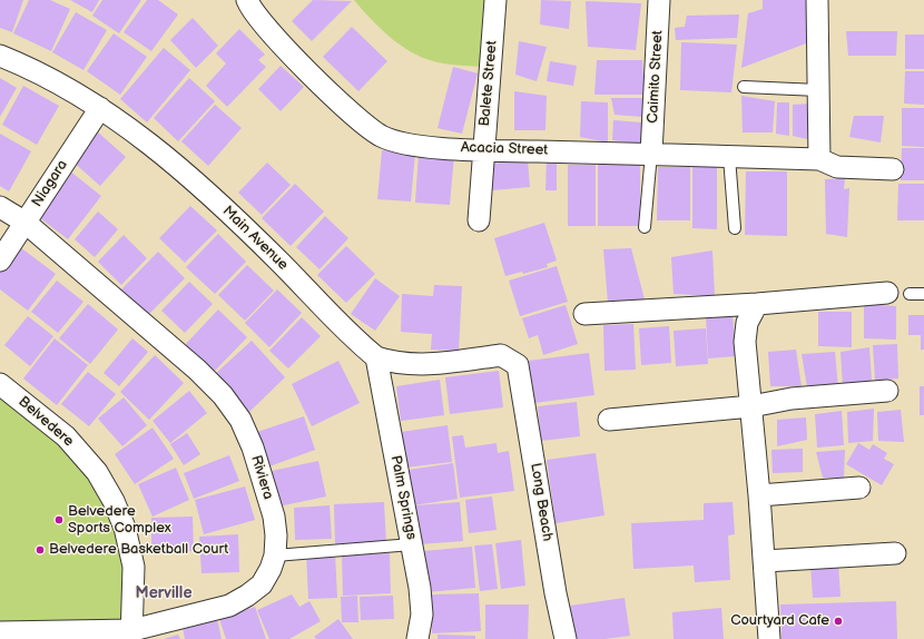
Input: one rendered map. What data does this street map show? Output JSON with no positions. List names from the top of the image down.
{
  "streets": {
    "street": [
      "Caimito Street",
      "Balete Street",
      "Acacia Street",
      "Niagara",
      "Main Avenue",
      "Belvedere",
      "Riviera",
      "Palm Springs",
      "Long Beach"
    ]
  },
  "crossings": [
    ["Caimito Street", "Acacia Street"],
    ["Balete Street", "Acacia Street"],
    ["Niagara", "Main Avenue"],
    ["Niagara", "Riviera"],
    ["Main Avenue", "Palm Springs"],
    ["Main Avenue", "Long Beach"],
    ["Belvedere", "Riviera"]
  ],
  "districts": ["Merville"],
  "places": ["Belvedere Sports Complex", "Belvedere Basketball Court", "Courtyard Cafe"]
}
